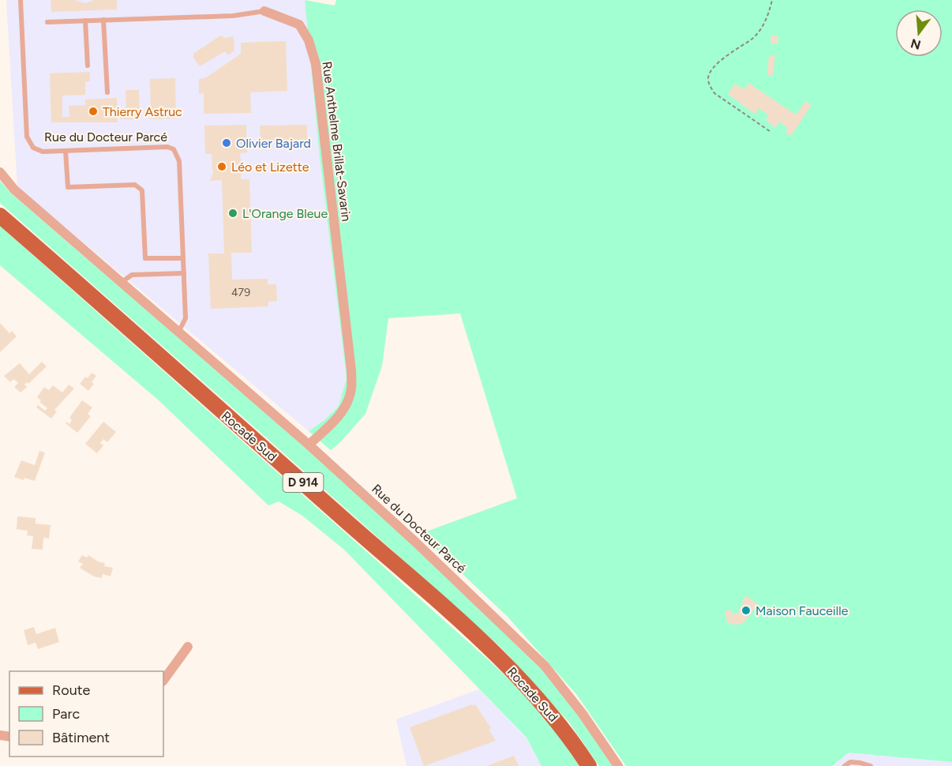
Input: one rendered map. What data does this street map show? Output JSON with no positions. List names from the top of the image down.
{
  "streets": {
    "main road": ["Rocade Sud", "D 914"],
    "street": ["Rue du Docteur Parcé", "Rue Anthelme Brillat-Savarin"]
  },
  "crossings": [
    ["Rue du Docteur Parcé", "Rue Anthelme Brillat-Savarin"]
  ],
  "places": [
    "Thierry Astruc",
    "Olivier Bajard",
    "Léo et Lizette",
    "L'Orange Bleue",
    "Maison Fauceille"
  ],
  "house_numbers": ["479"],
  "legend": ["Route", "Parc", "Bâtiment"],
  "north": "bottom"
}
